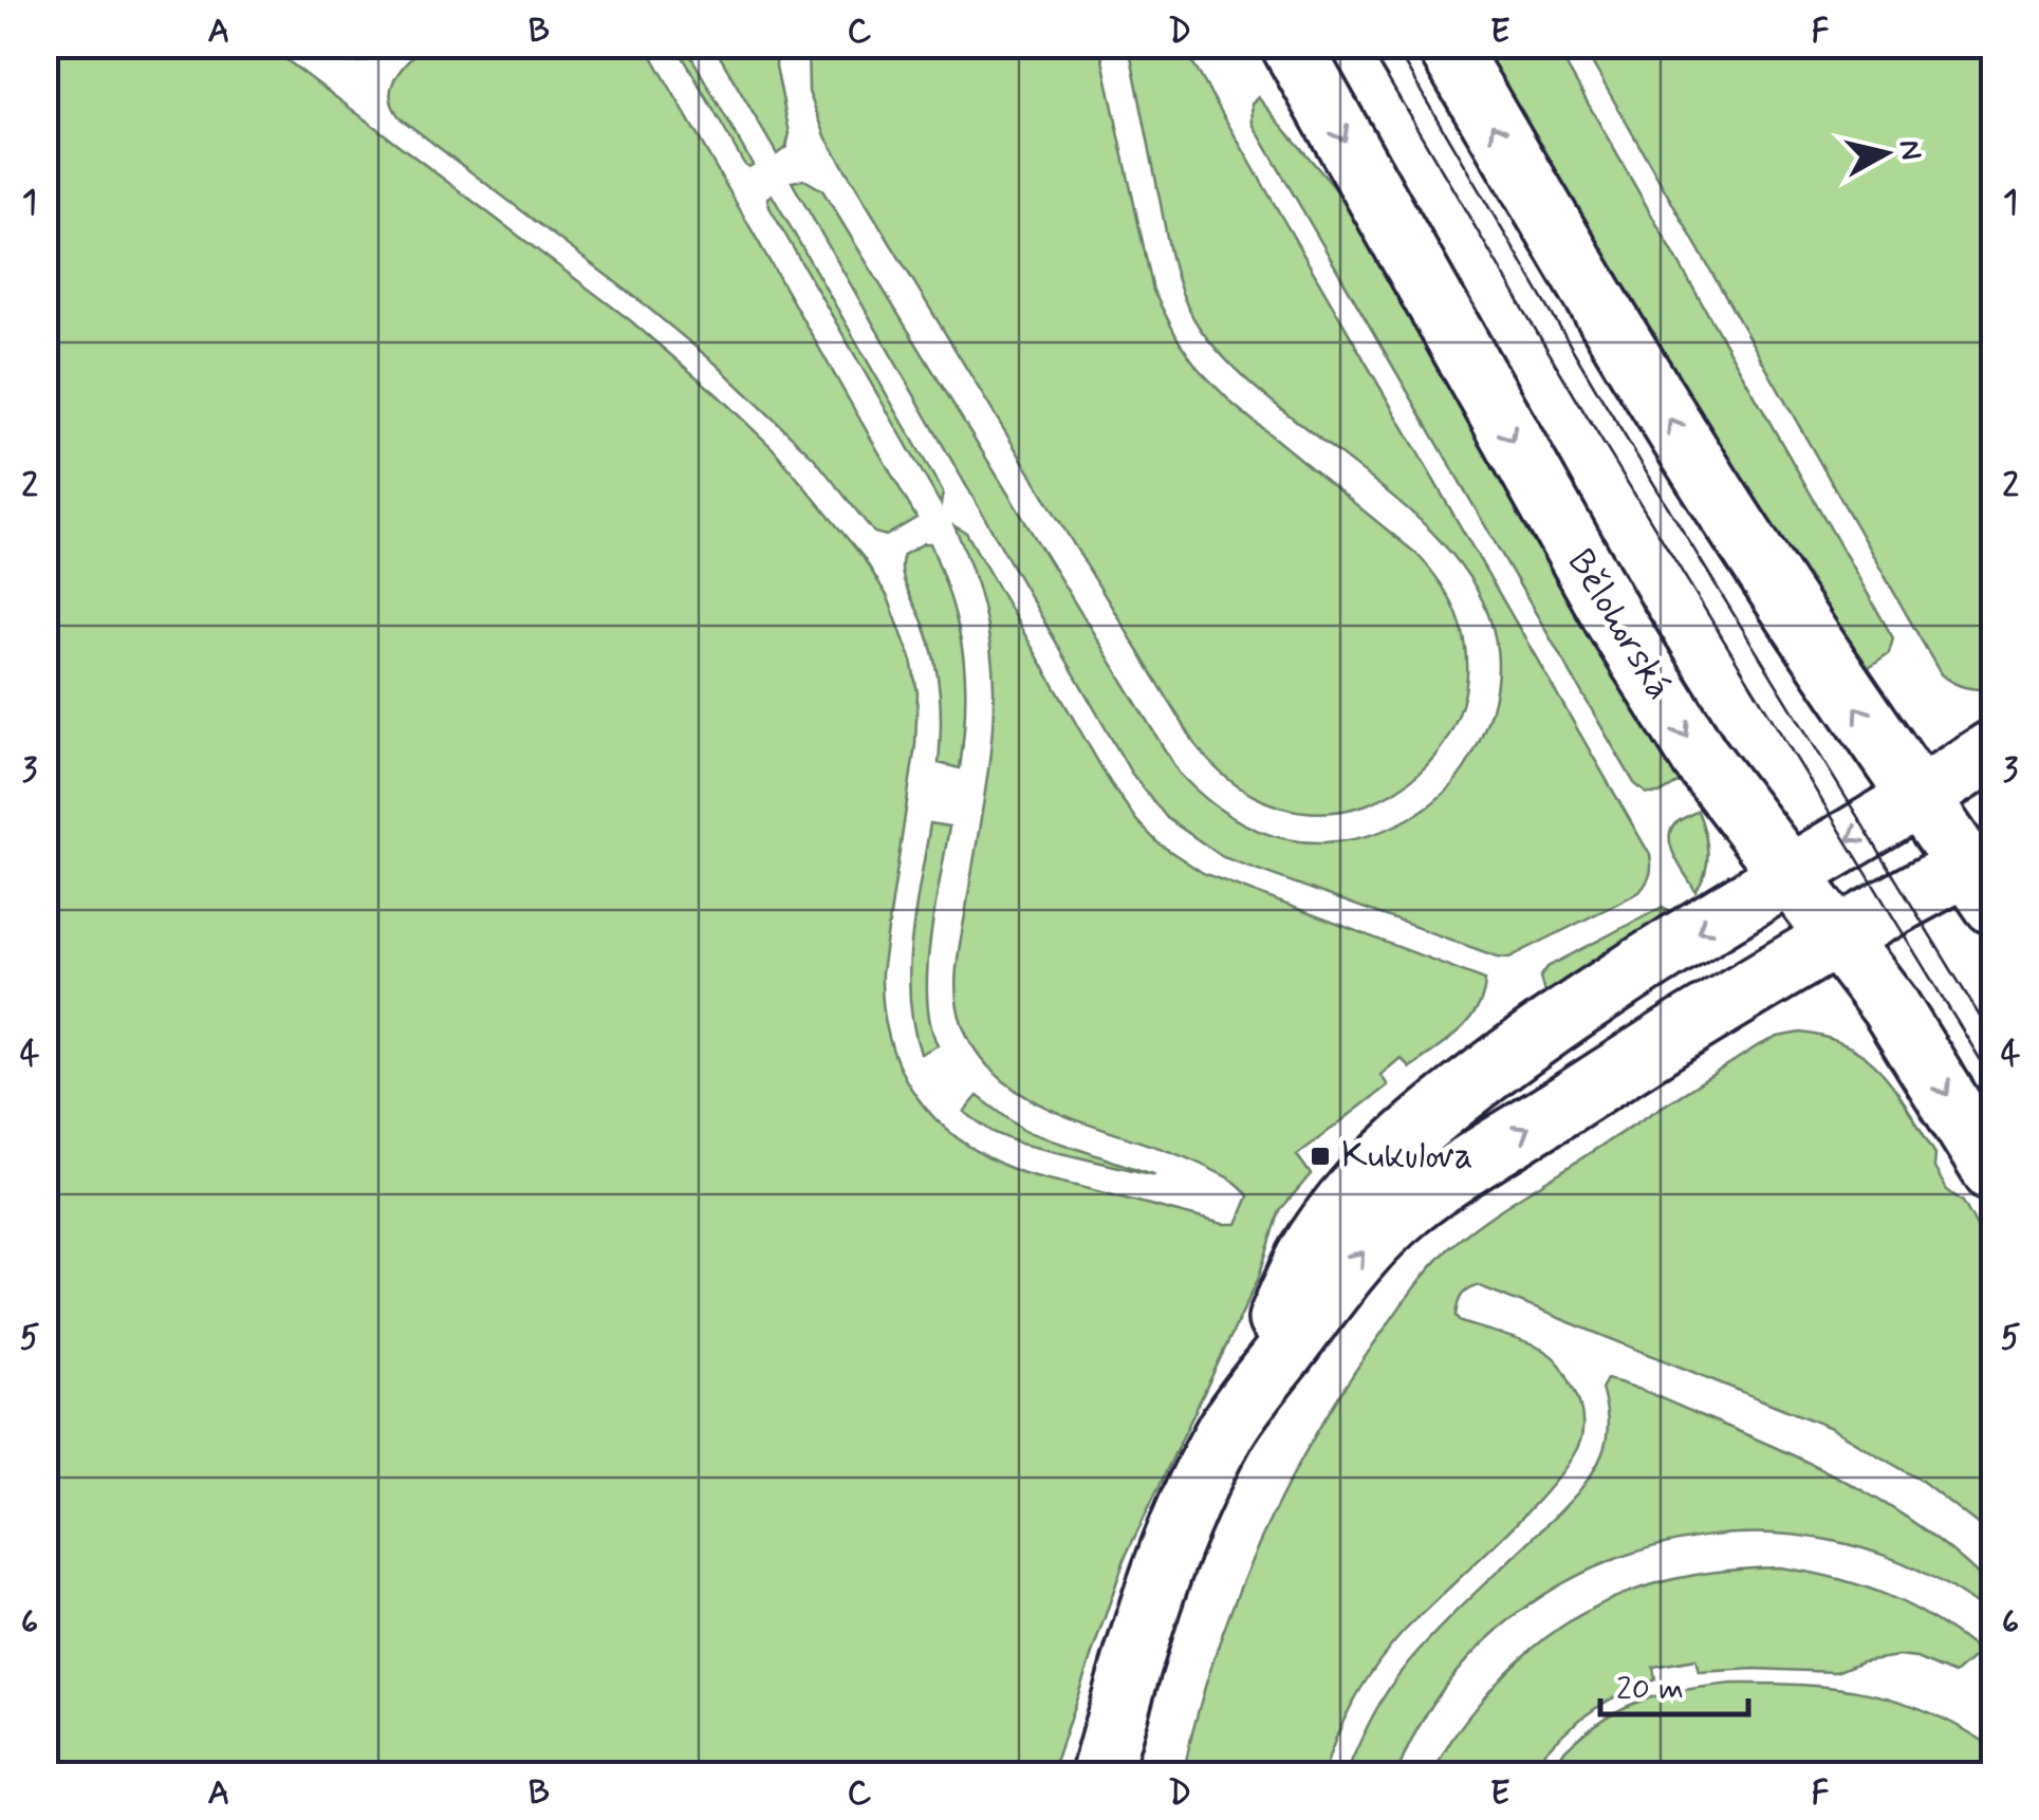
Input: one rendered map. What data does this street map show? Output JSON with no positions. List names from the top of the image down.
{
  "streets": {
    "main road": ["Bělohorská"]
  },
  "places": {
    "transit": ["Kukulova"]
  },
  "scale_bar": "20 m",
  "north": "right",
  "grid": {
    "columns": [
      "A",
      "B",
      "C",
      "D",
      "E",
      "F"
    ],
    "rows": [
      "1",
      "2",
      "3",
      "4",
      "5",
      "6"
    ]
  }
}
